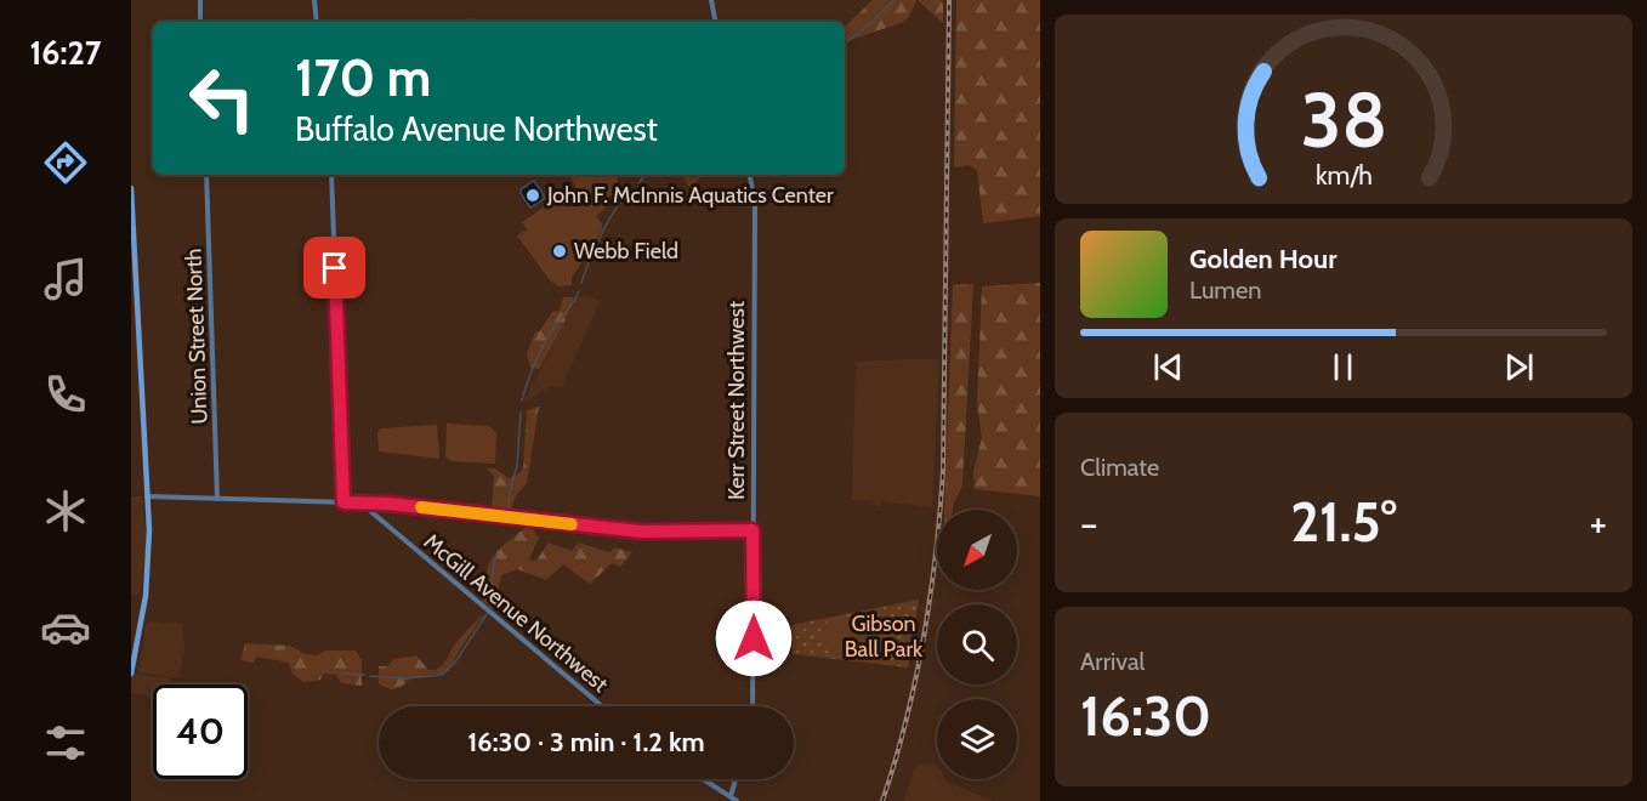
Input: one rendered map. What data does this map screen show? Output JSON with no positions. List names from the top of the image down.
{
  "streets": {
    "street": ["Union Street North", "Kerr Street Northwest", "McGill Avenue Northwest"]
  },
  "parks": ["Gibson Ball Park"],
  "places": ["John F. McInnis Aquatics Center", "Webb Field"],
  "north": "bottom left",
  "page": {
    "tabs": "16:27",
    "turn": ["170 m", "Buffalo Avenue Northwest"],
    "song": ["Golden Hour", "Lumen"],
    "tile": [
      "Climate",
      ["Arrival", "16:30"]
    ],
    "heat": ["−", "21.5°", "+"],
    "limit": "40",
    "trip": "16:30 · 3 min · 1.2 km",
    "gauge": ["38", "km/h"]
  }
}
